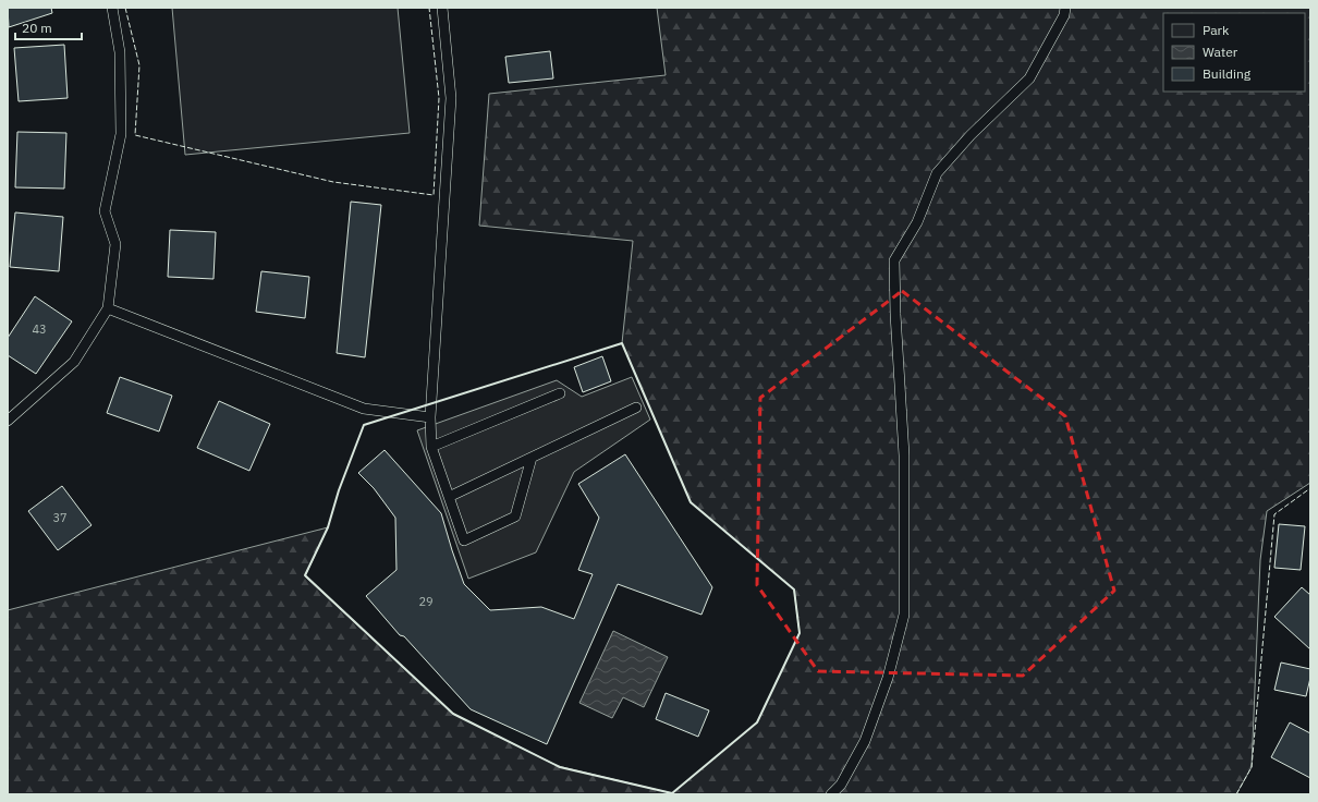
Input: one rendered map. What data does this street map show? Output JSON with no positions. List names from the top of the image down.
{
  "house_numbers": ["43", "37", "29"],
  "legend": ["Park", "Water", "Building"],
  "scale_bar": "20 m"
}
